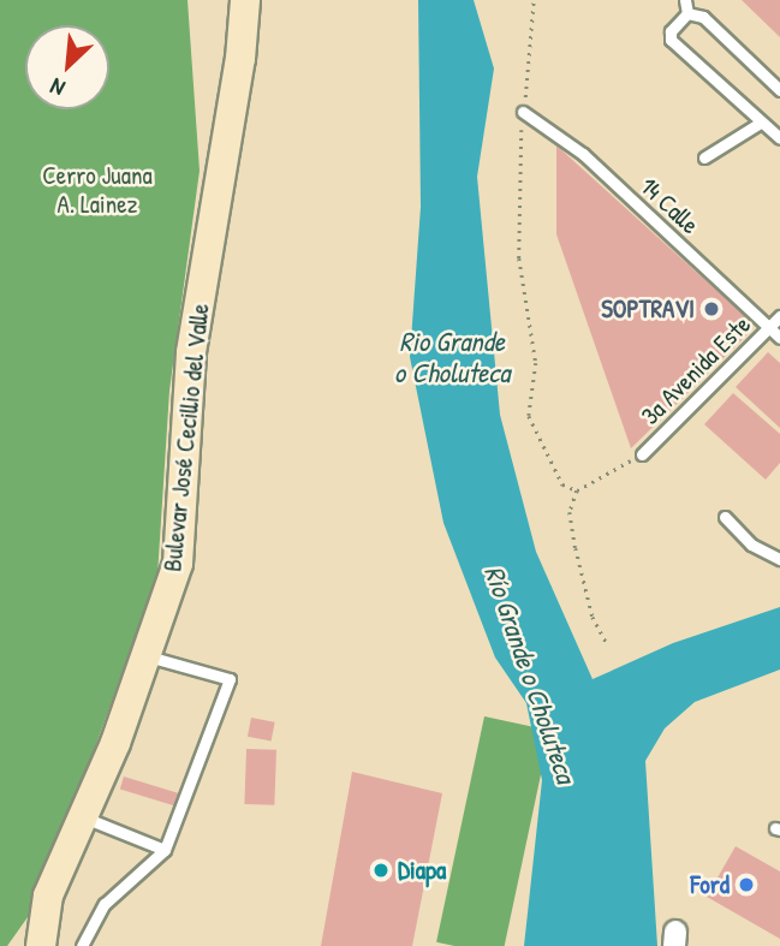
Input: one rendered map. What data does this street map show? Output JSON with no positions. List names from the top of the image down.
{
  "streets": {
    "main road": ["Bulevar José Cecillio del Valle"],
    "lane": ["14 Calle", "3a Avenida Este"]
  },
  "crossings": [
    ["14 Calle", "3a Avenida Este"]
  ],
  "water": ["Rio Grande o Choluteca", "Río Grande o Choluteca"],
  "parks": ["Cerro Juana A. Lainez"],
  "places": ["SOPTRAVI", "Diapa", "Ford"],
  "north": "bottom left"
}
